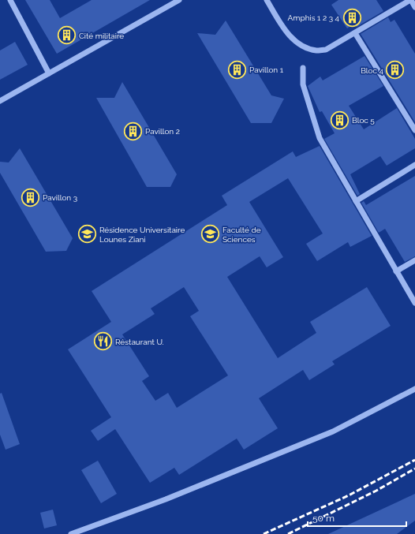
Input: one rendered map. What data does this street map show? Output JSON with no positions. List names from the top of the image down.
{
  "places": {
    "building": [
      "Amphis 1 2 3 4",
      "Cité militaire",
      "Pavillon 1",
      "Bloc 4",
      "Bloc 5",
      "Pavillon 2",
      "Pavillon 3"
    ],
    "school or university": ["Résidence Universitaire Lounes Ziani", "Faculté de Sciences"],
    "restaurant": ["Réstaurant U."]
  },
  "scale_bar": "50 m"
}
